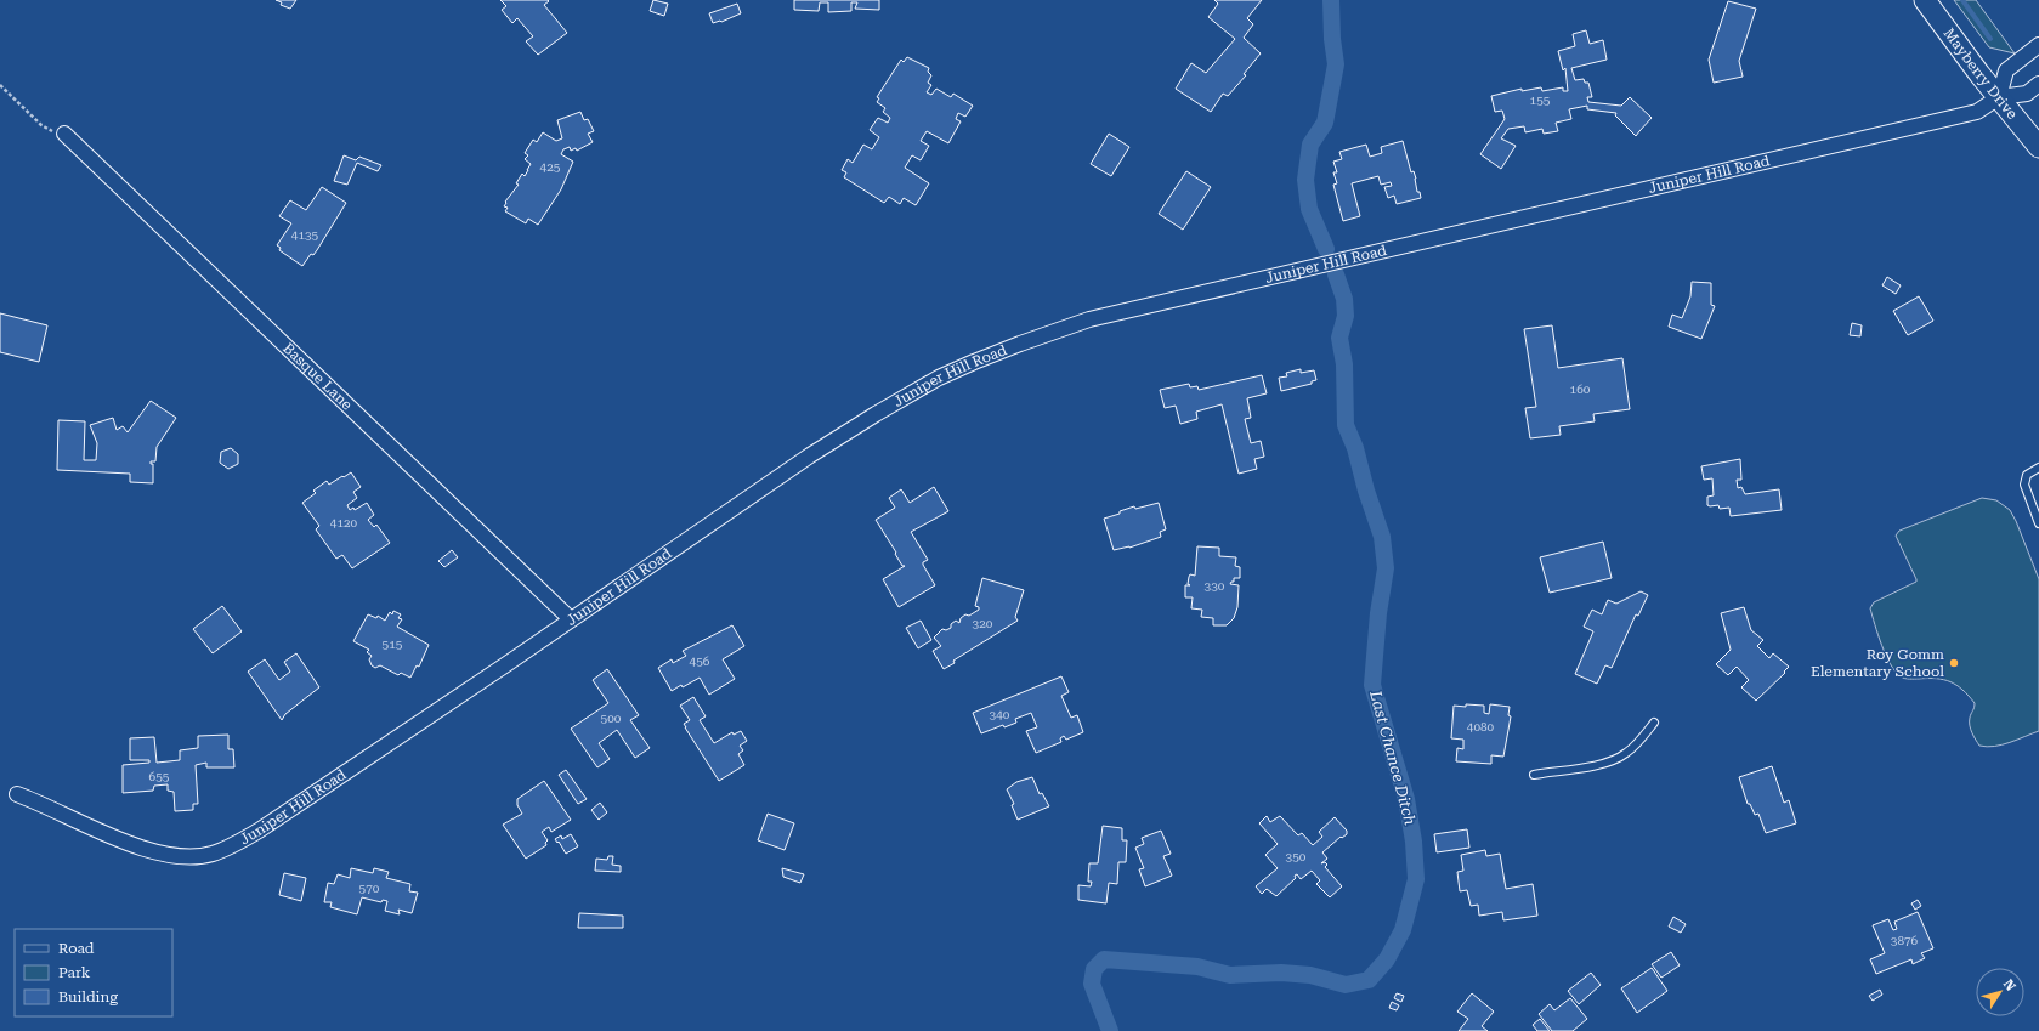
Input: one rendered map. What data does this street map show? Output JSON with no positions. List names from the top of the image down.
{
  "streets": {
    "main road": ["Mayberry Drive"],
    "street": ["Juniper Hill Road", "Basque Lane"]
  },
  "crossings": [
    ["Mayberry Drive", "Juniper Hill Road"],
    ["Juniper Hill Road", "Basque Lane"]
  ],
  "water": ["Last Chance Ditch"],
  "places": ["Roy Gomm Elementary School"],
  "house_numbers": [
    "155",
    "425",
    "4135",
    "160",
    "4120",
    "330",
    "320",
    "515",
    "456",
    "340",
    "500",
    "4080",
    "655",
    "350",
    "570",
    "3876"
  ],
  "legend": ["Road", "Park", "Building"],
  "north": "top right"
}
